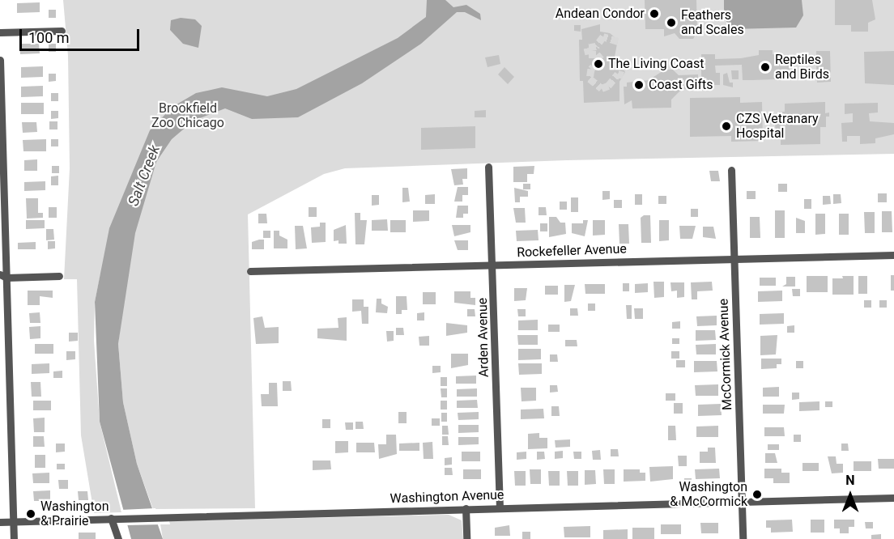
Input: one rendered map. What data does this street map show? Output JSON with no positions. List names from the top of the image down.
{
  "streets": {
    "street": [
      "Rockefeller Avenue",
      "Arden Avenue",
      "McCormick Avenue",
      "Washington Avenue"
    ]
  },
  "crossings": [
    ["Rockefeller Avenue", "Arden Avenue"],
    ["Rockefeller Avenue", "McCormick Avenue"],
    ["Arden Avenue", "Washington Avenue"],
    ["McCormick Avenue", "Washington Avenue"]
  ],
  "water": ["Salt Creek"],
  "parks": ["Brookfield Zoo Chicago"],
  "places": [
    "Andean Condor",
    "Feathers and Scales",
    "The Living Coast",
    "Reptiles and Birds",
    "Coast Gifts",
    "CZS Vetranary Hospital",
    "Washington & McCormick",
    "Washington & Prairie"
  ],
  "scale_bar": "100 m",
  "north": "top"
}
